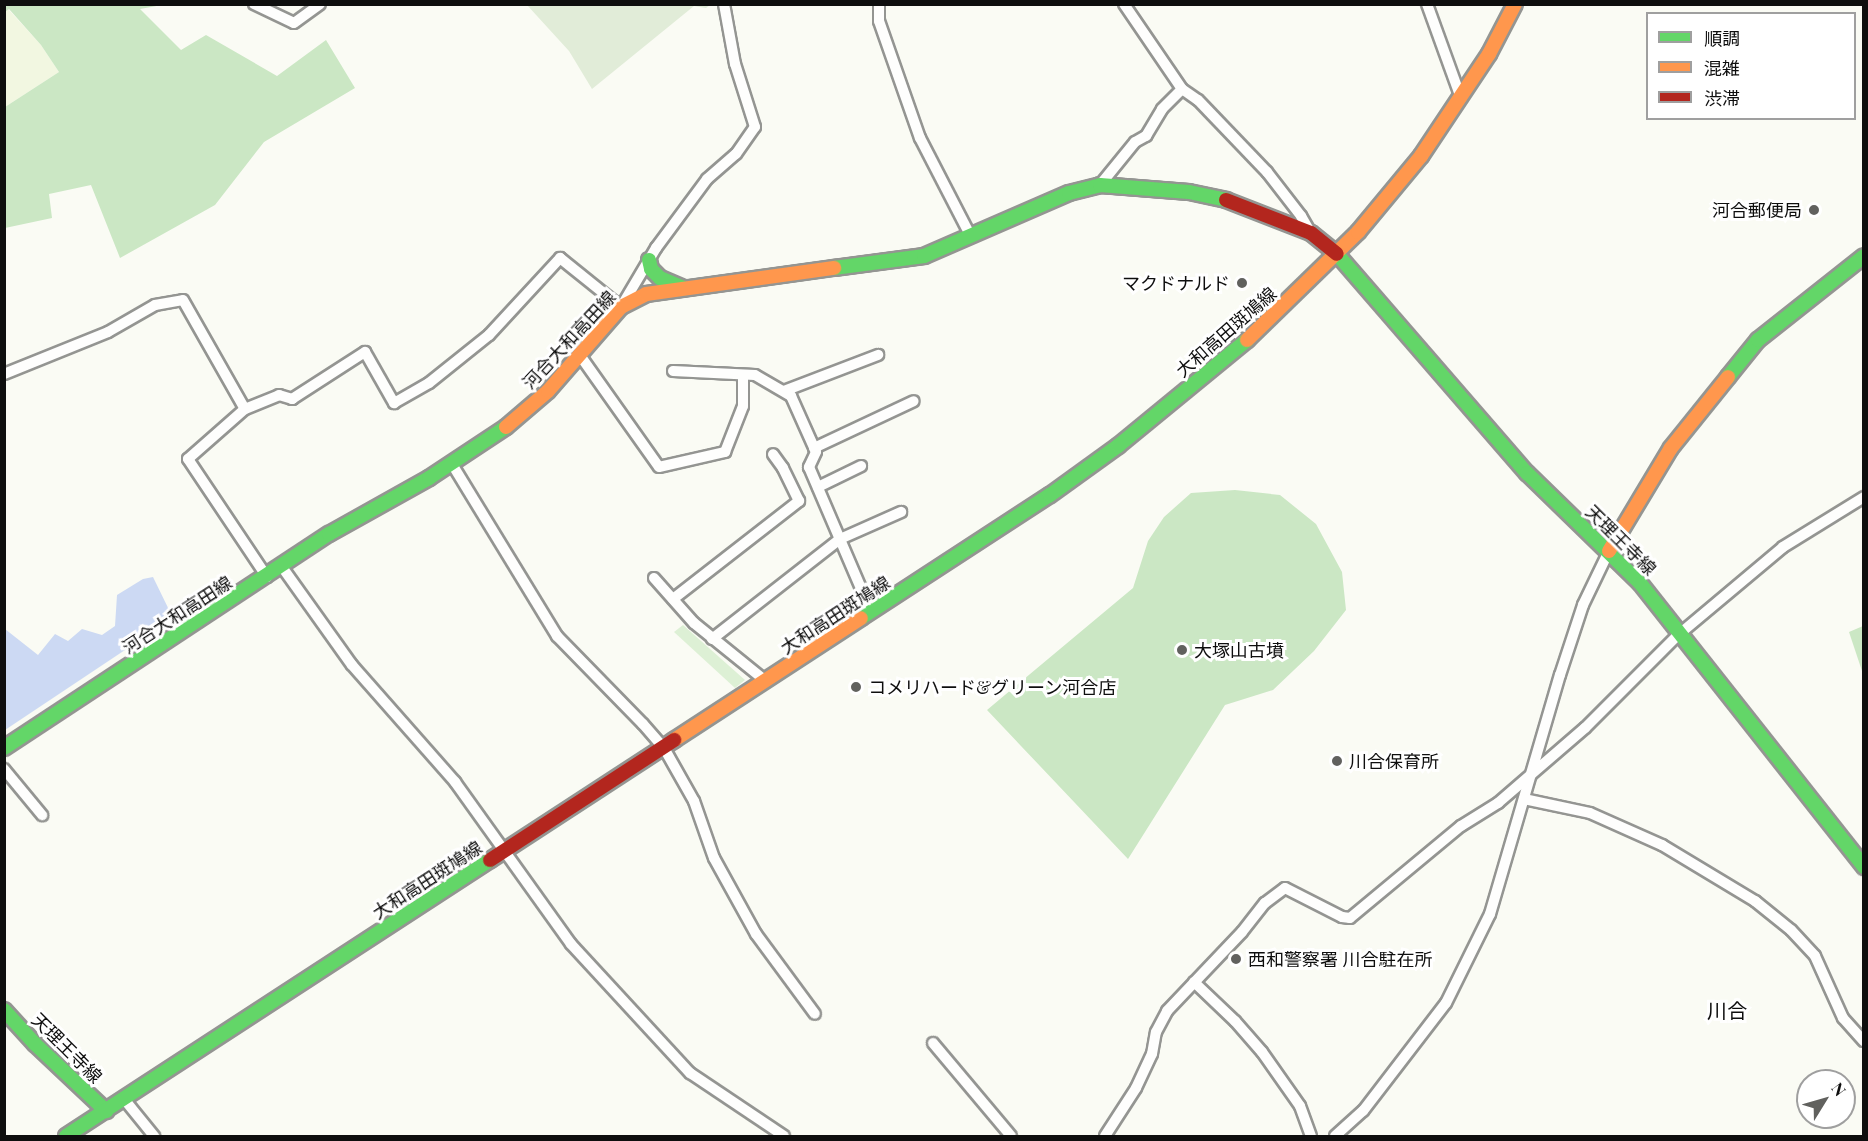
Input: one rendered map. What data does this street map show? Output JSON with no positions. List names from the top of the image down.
{
  "streets": {
    "main road": ["大和高田斑鳩線", "河合大和高田線", "天理王寺線"]
  },
  "crossings": [
    ["大和高田斑鳩線", "河合大和高田線"],
    ["大和高田斑鳩線", "天理王寺線"],
    ["河合大和高田線", "天理王寺線"]
  ],
  "districts": ["川合"],
  "places": [
    "河合郵便局",
    "マクドナルド",
    "大塚山古墳",
    "コメリハード&グリーン河合店",
    "川合保育所",
    "西和警察署 川合駐在所"
  ],
  "legend": ["順調", "混雑", "渋滞"],
  "north": "top right"
}
